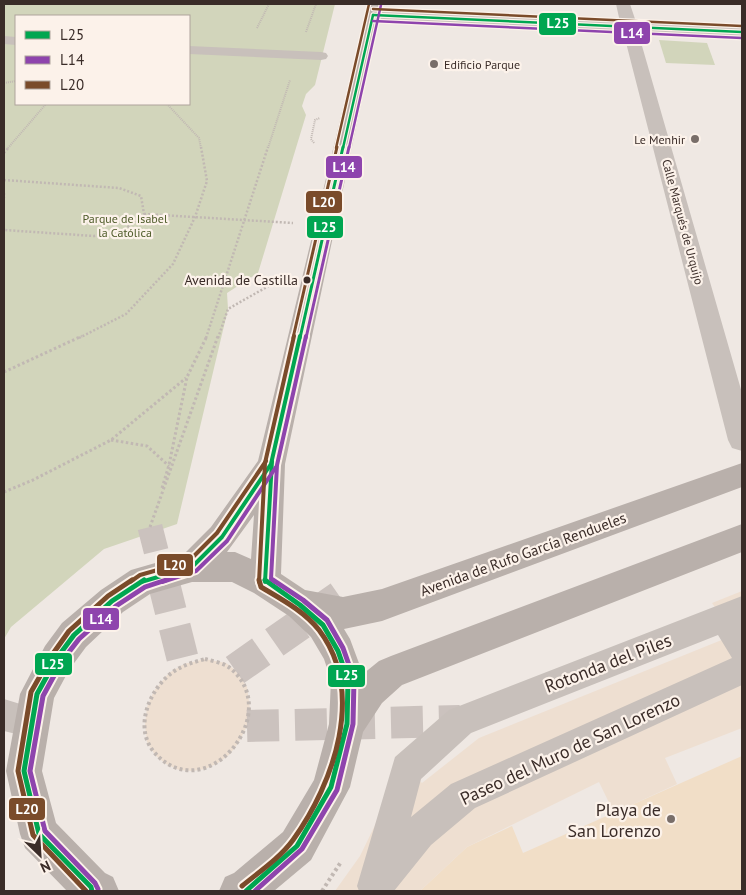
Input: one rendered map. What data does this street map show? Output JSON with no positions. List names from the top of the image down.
{
  "streets": {
    "main road": ["Avenida de Rufo García Rendueles"],
    "street": ["Calle Marqués de Urquijo", "Rotonda del Piles", "Paseo del Muro de San Lorenzo"]
  },
  "crossings": [
    ["Rotonda del Piles", "Paseo del Muro de San Lorenzo"]
  ],
  "parks": ["Parque de Isabel la Católica"],
  "places": [
    "Edificio Parque",
    "Le Menhir",
    "Avenida de Castilla",
    "Playa de San Lorenzo"
  ],
  "lines": ["transit line L20", "transit line L14", "transit line L25"],
  "legend": ["L25", "L14", "L20"],
  "north": "bottom right"
}
